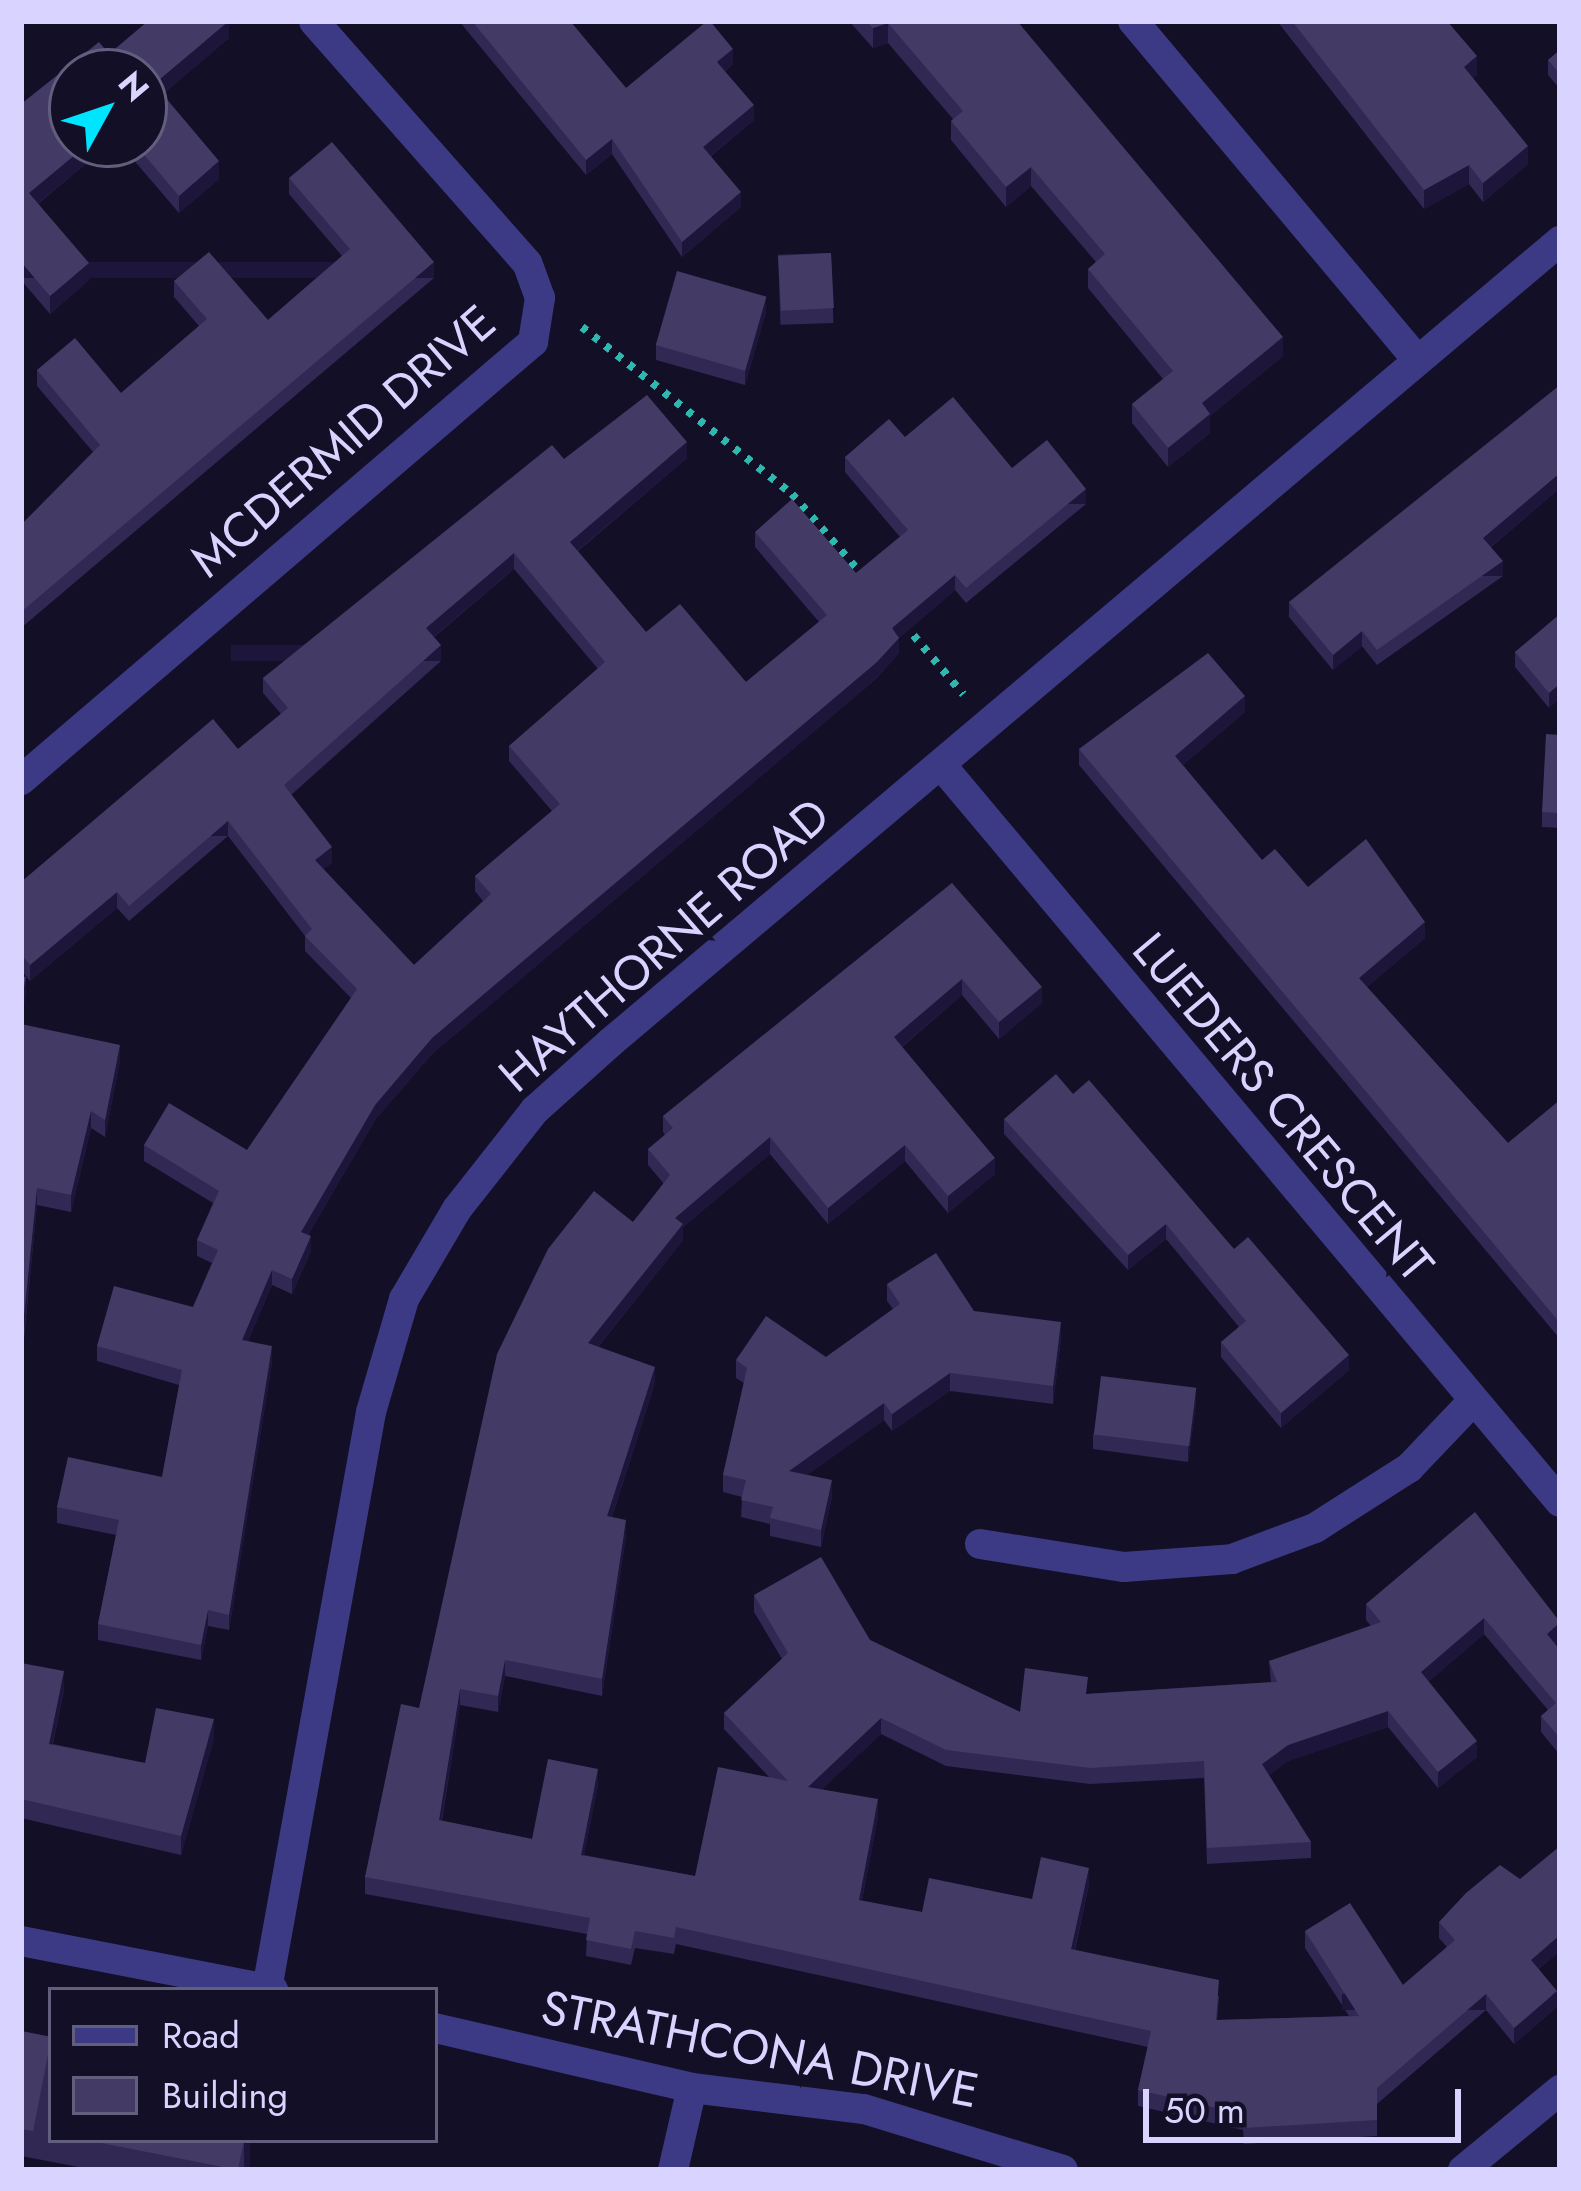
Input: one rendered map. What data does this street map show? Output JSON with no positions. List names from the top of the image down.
{
  "streets": {
    "street": [
      "MCDERMID DRIVE",
      "HAYTHORNE ROAD",
      "LUEDERS CRESCENT",
      "STRATHCONA DRIVE"
    ]
  },
  "crossings": [
    ["HAYTHORNE ROAD", "LUEDERS CRESCENT"]
  ],
  "legend": ["Road", "Building"],
  "scale_bar": "50 m",
  "north": "top right"
}
